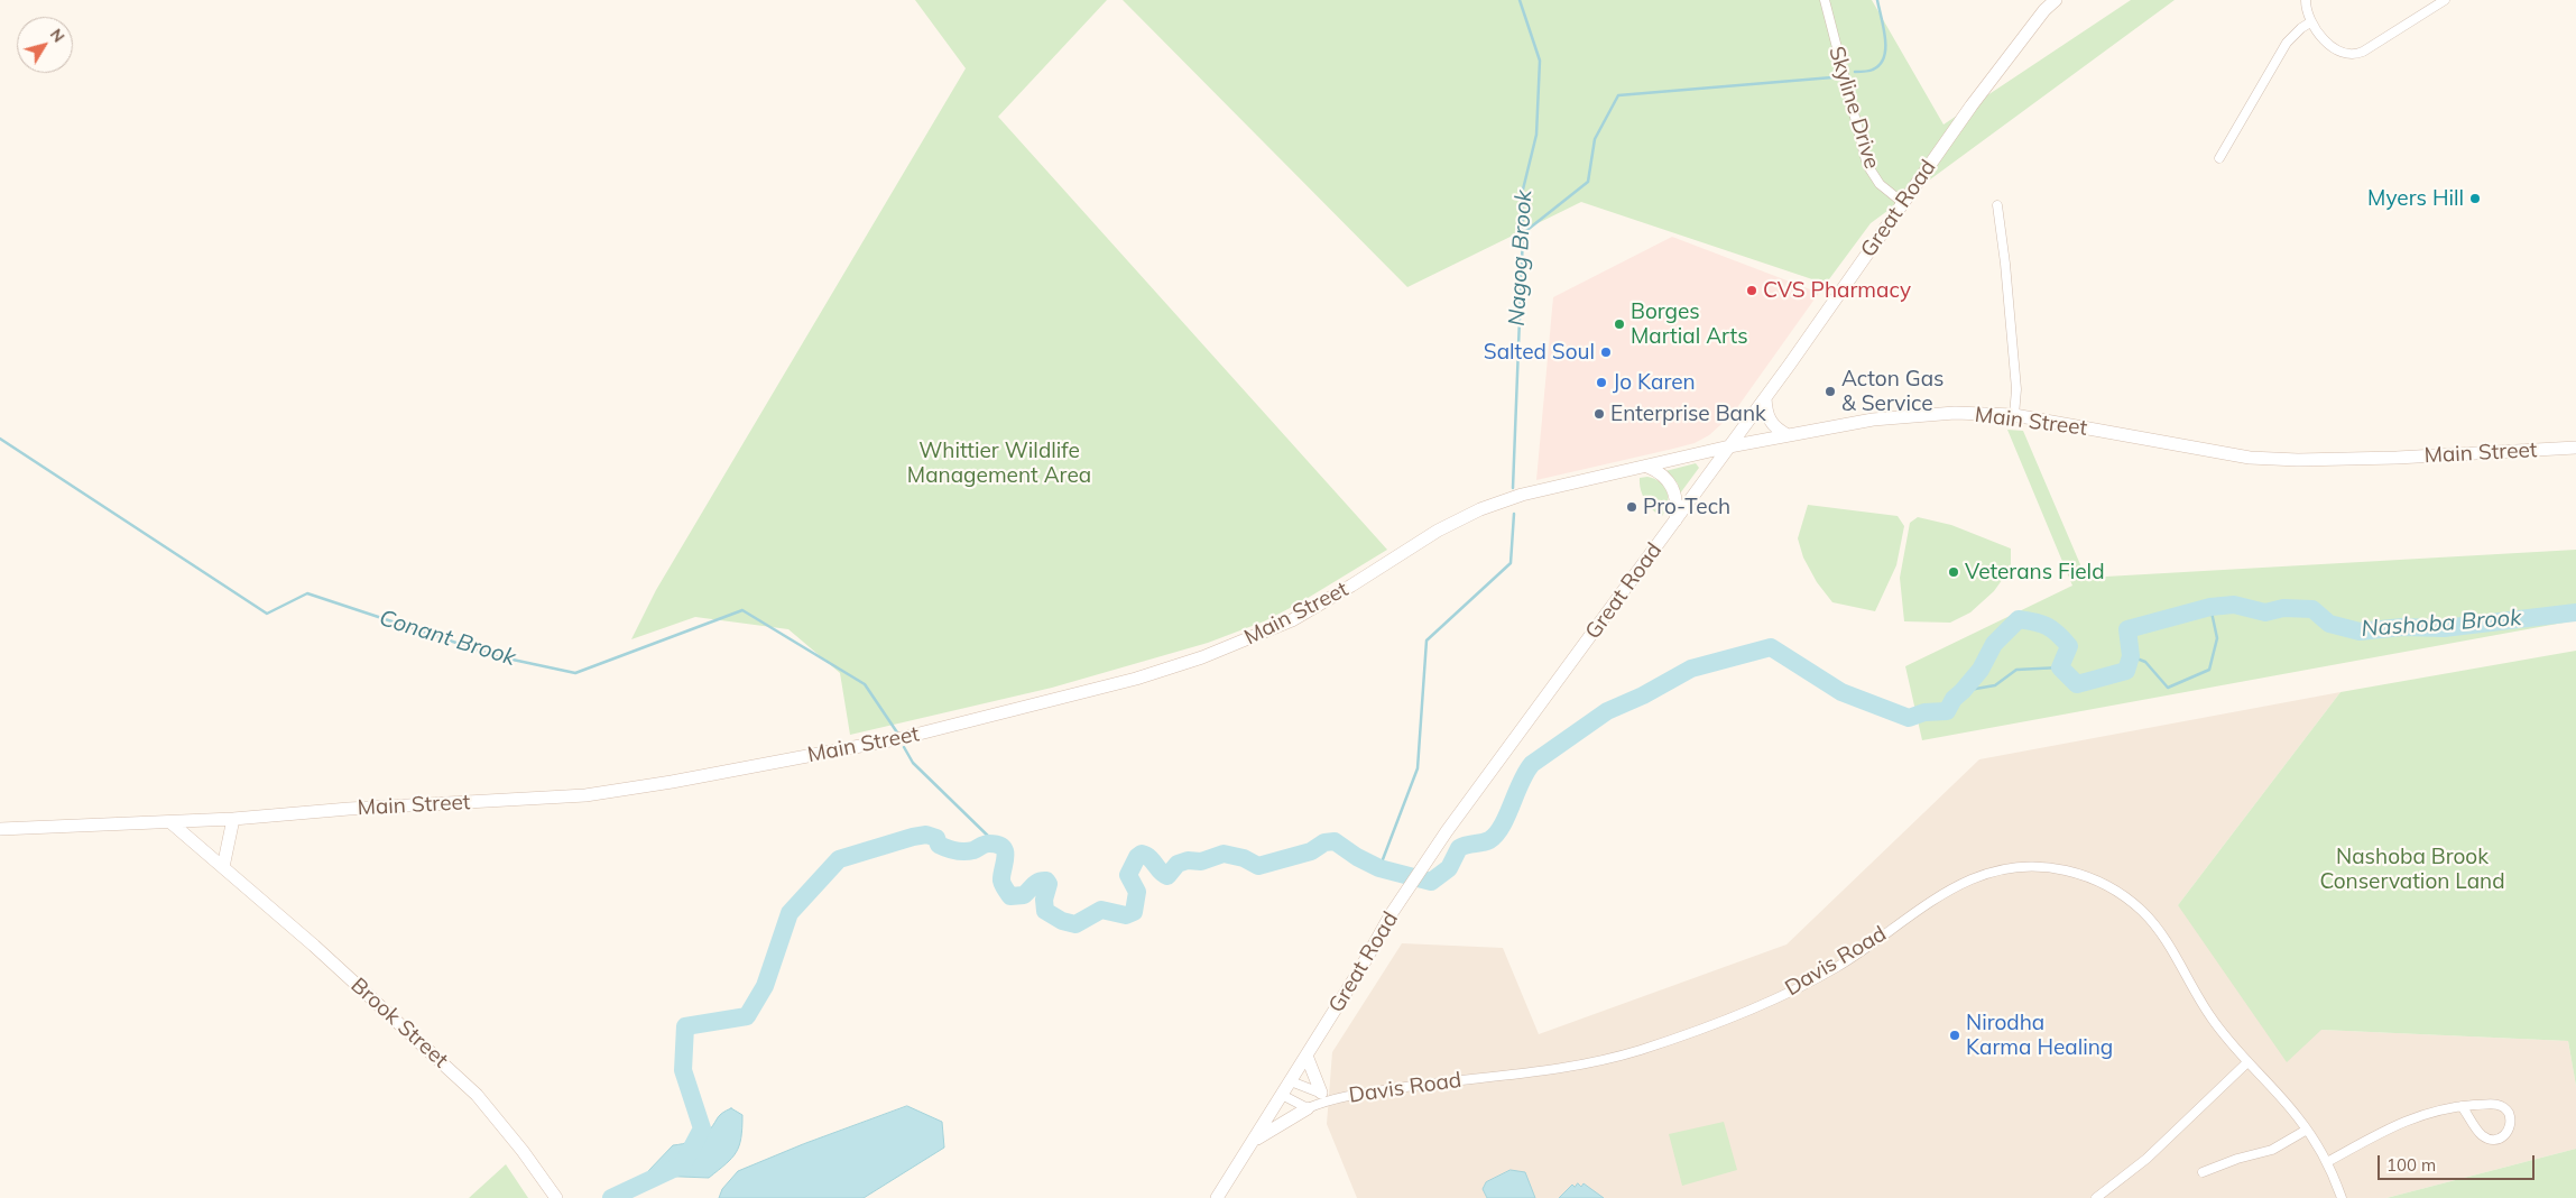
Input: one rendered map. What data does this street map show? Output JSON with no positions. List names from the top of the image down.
{
  "streets": {
    "main road": ["Great Road", "Main Street", "Brook Street"],
    "street": ["Skyline Drive", "Davis Road"]
  },
  "crossings": [
    ["Skyline Drive", "Great Road"],
    ["Great Road", "Main Street"],
    ["Great Road", "Davis Road"],
    ["Main Street", "Brook Street"]
  ],
  "water": ["Nagog Brook", "Nashoba Brook", "Conant Brook"],
  "parks": ["Whittier Wildlife Management Area", "Nashoba Brook Conservation Land"],
  "places": [
    "Myers Hill",
    "CVS Pharmacy",
    "Borges Martial Arts",
    "Salted Soul",
    "Jo Karen",
    "Acton Gas & Service",
    "Enterprise Bank",
    "Pro-Tech",
    "Veterans Field",
    "Nirodha Karma Healing"
  ],
  "scale_bar": "100 m",
  "north": "top right"
}
